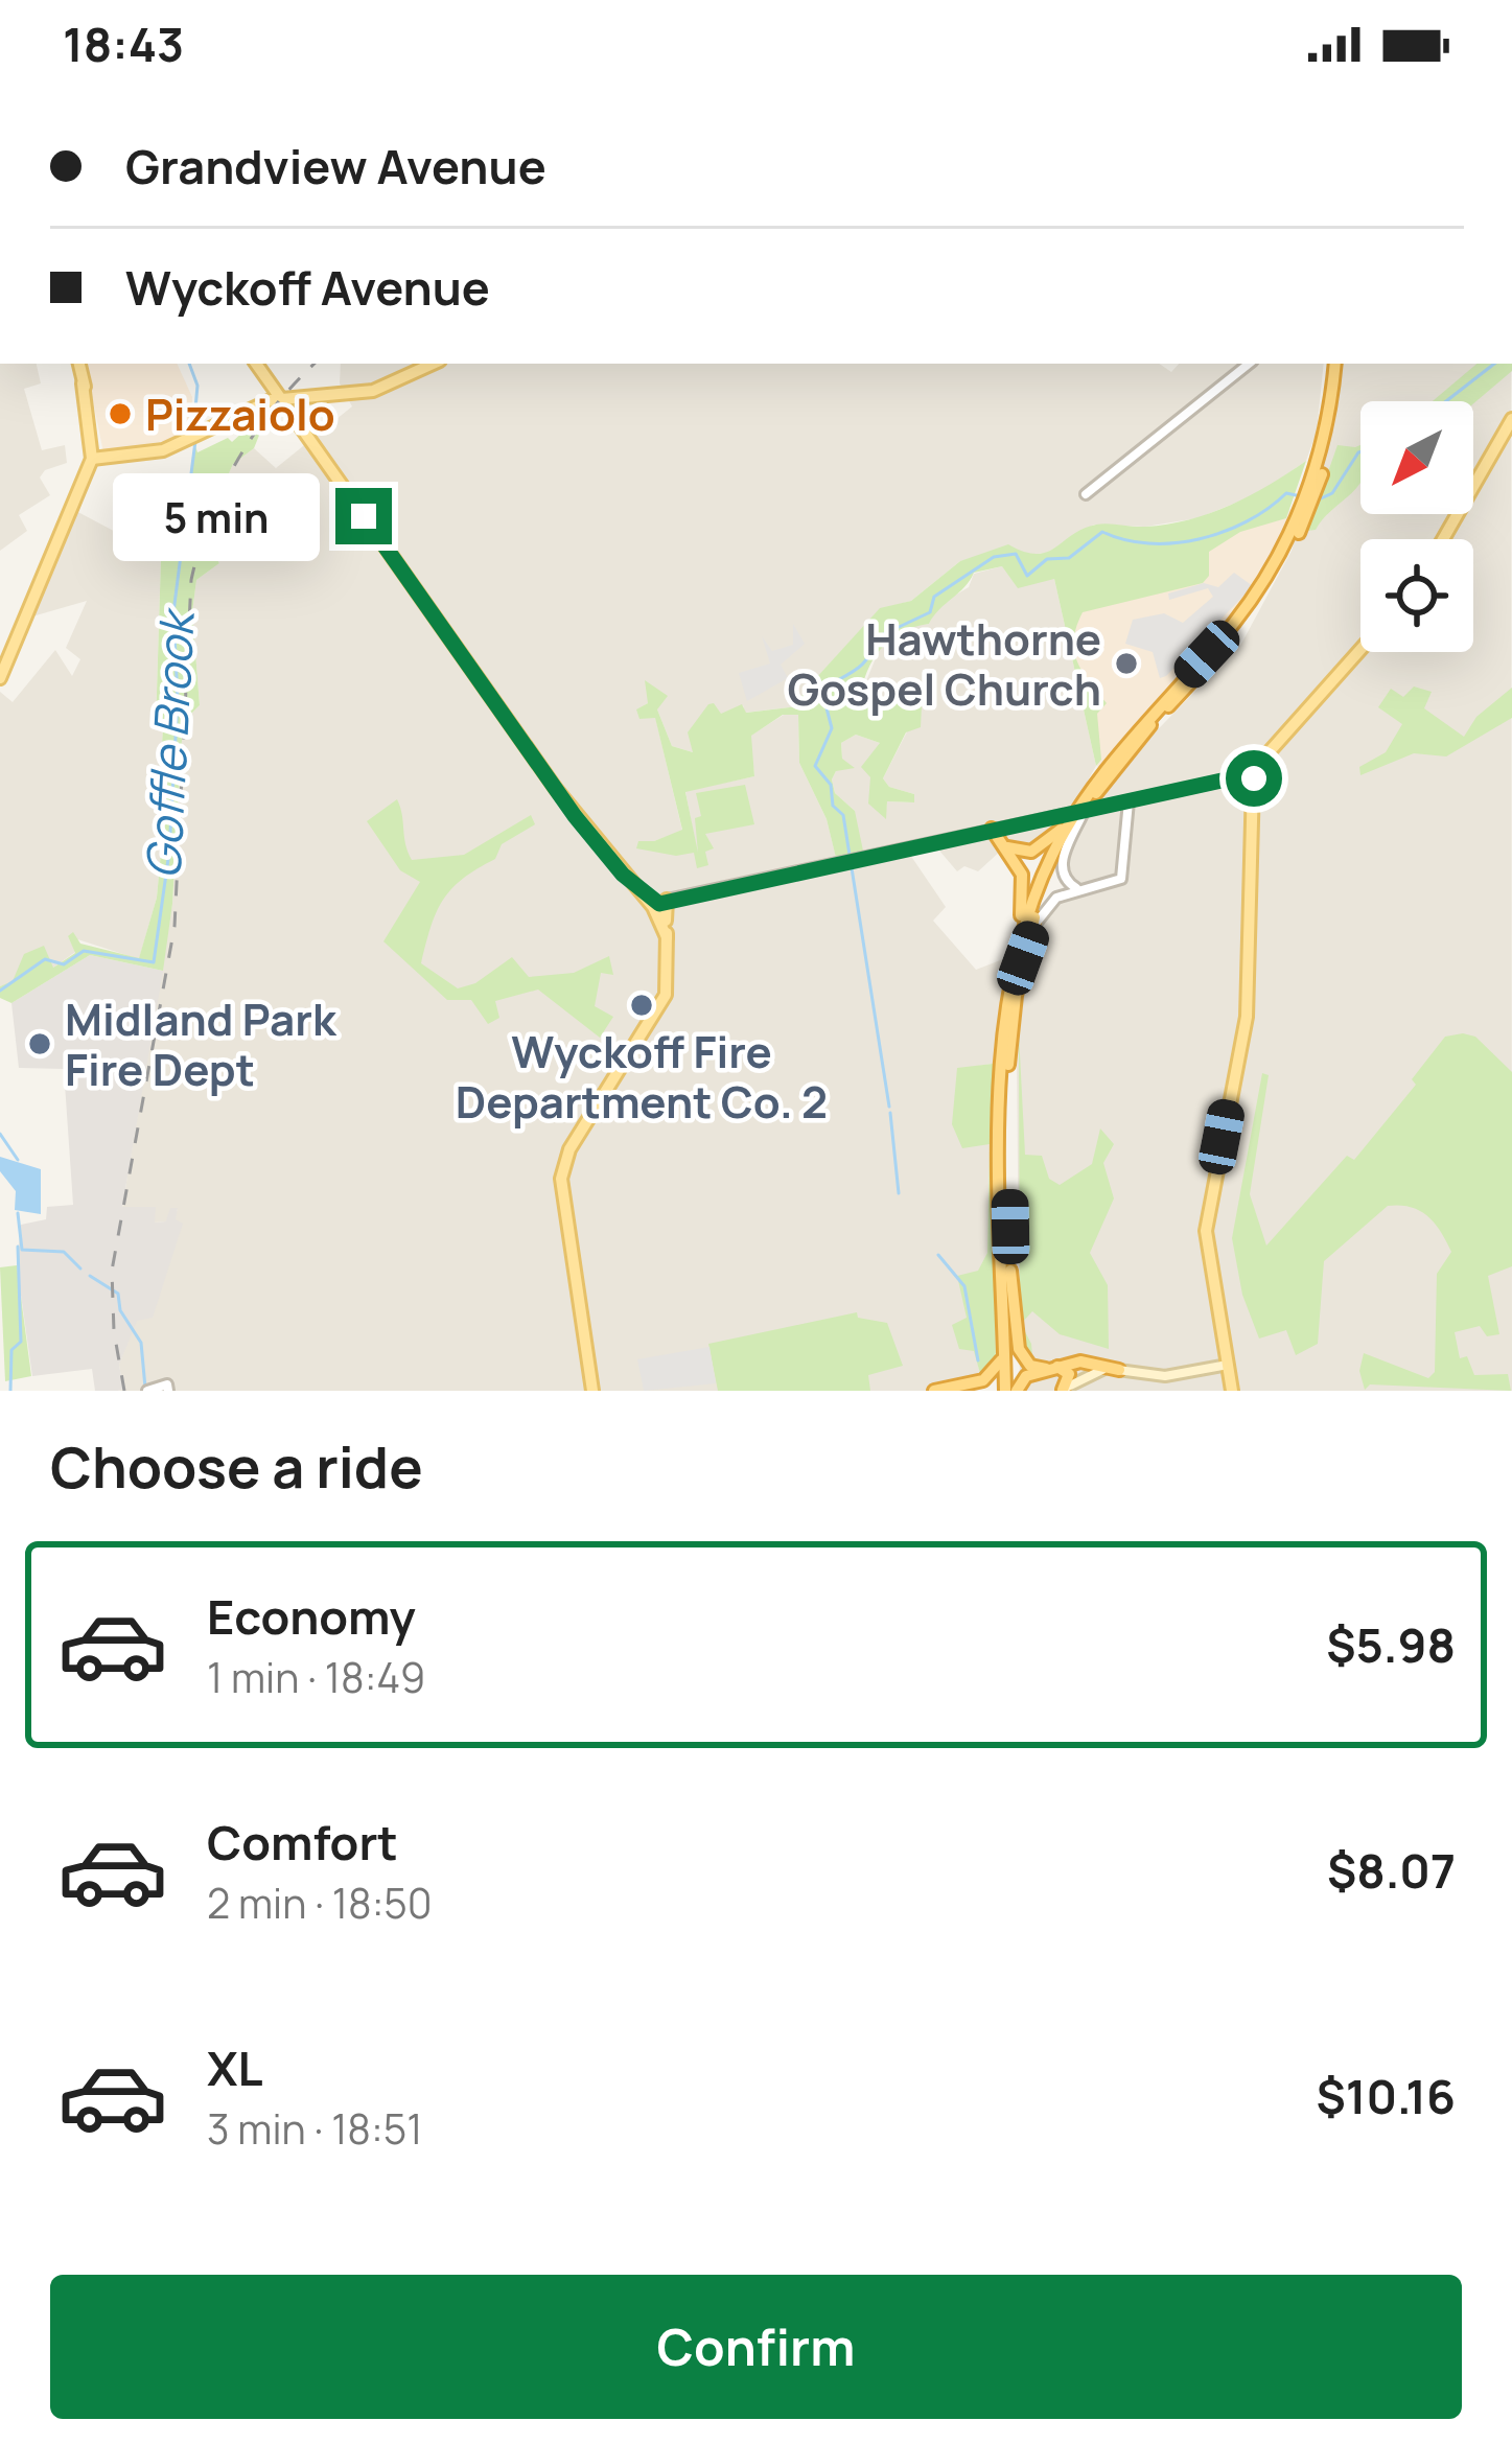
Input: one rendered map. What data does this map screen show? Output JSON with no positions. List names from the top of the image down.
{
  "water": ["Goffle Brook"],
  "places": [
    "Pizzaiolo",
    "Hawthorne Gospel Church",
    "Wyckoff Fire Department Co. 2",
    "Midland Park Fire Dept"
  ],
  "north": "bottom left",
  "page": {
    "status": "18:43",
    "banner": ["Grandview Avenue", "Wyckoff Avenue"],
    "bubble": "5 min",
    "heading": "Choose a ride",
    "list": [
      {
        "name": "Economy",
        "note": "1 min · 18:49",
        "value": "$5.98"
      },
      {
        "name": "Comfort",
        "note": "2 min · 18:50",
        "value": "$8.07"
      },
      {
        "name": "XL",
        "note": "3 min · 18:51",
        "value": "$10.16"
      }
    ],
    "buttons": "Confirm"
  }
}
